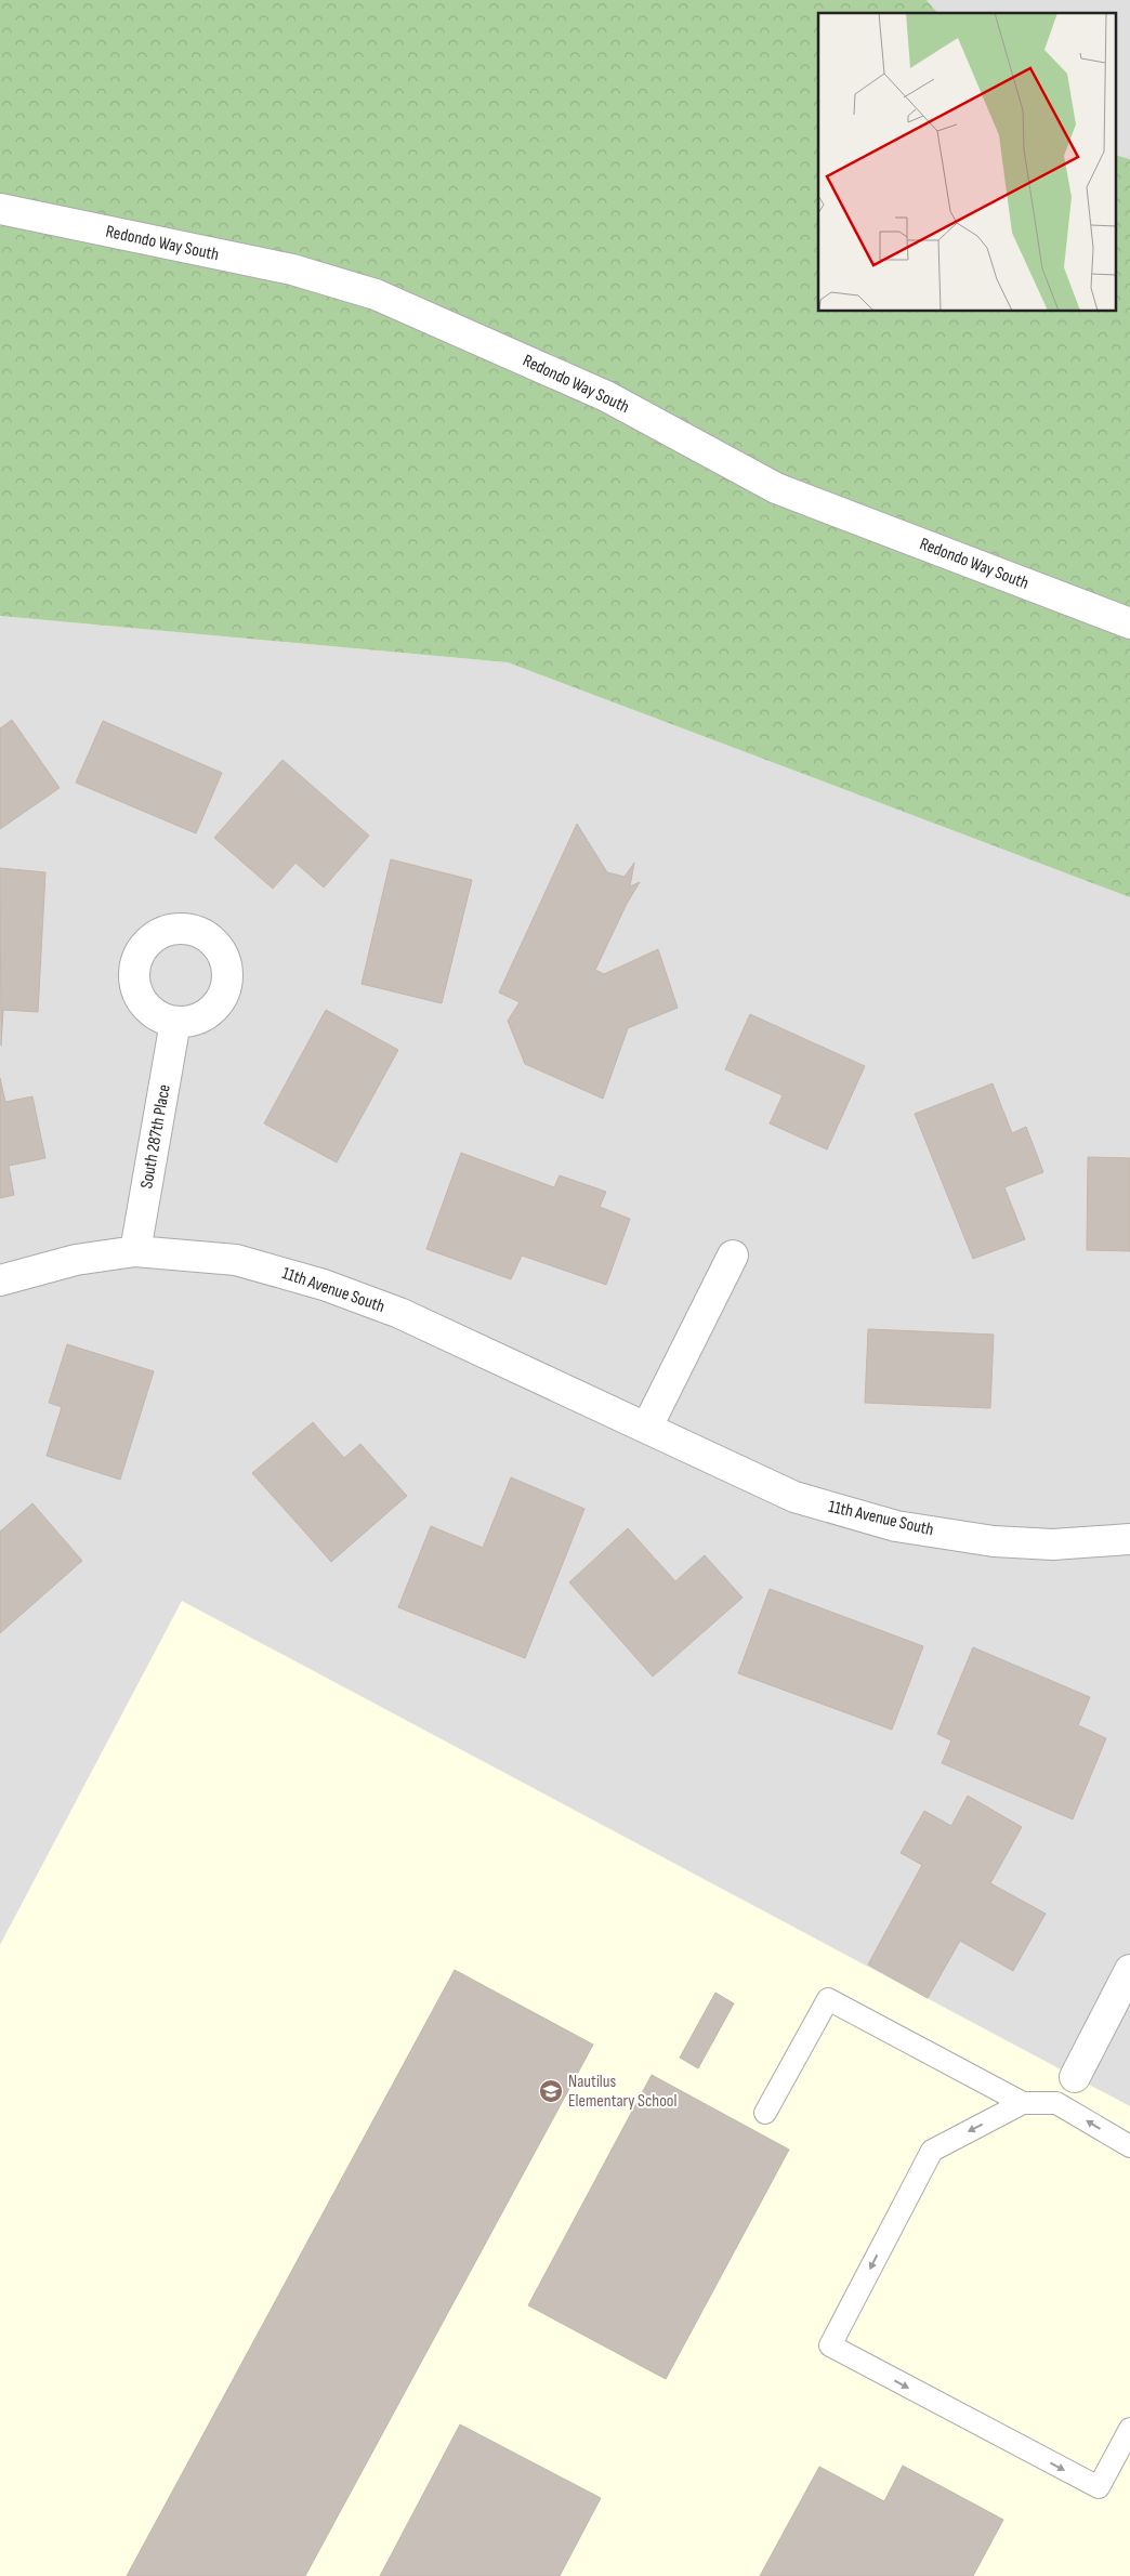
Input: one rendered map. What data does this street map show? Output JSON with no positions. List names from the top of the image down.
{
  "streets": {
    "street": ["Redondo Way South", "South 287th Place", "11th Avenue South"]
  },
  "crossings": [
    ["South 287th Place", "11th Avenue South"]
  ],
  "places": {
    "school or university": ["Nautilus Elementary School"]
  }
}
